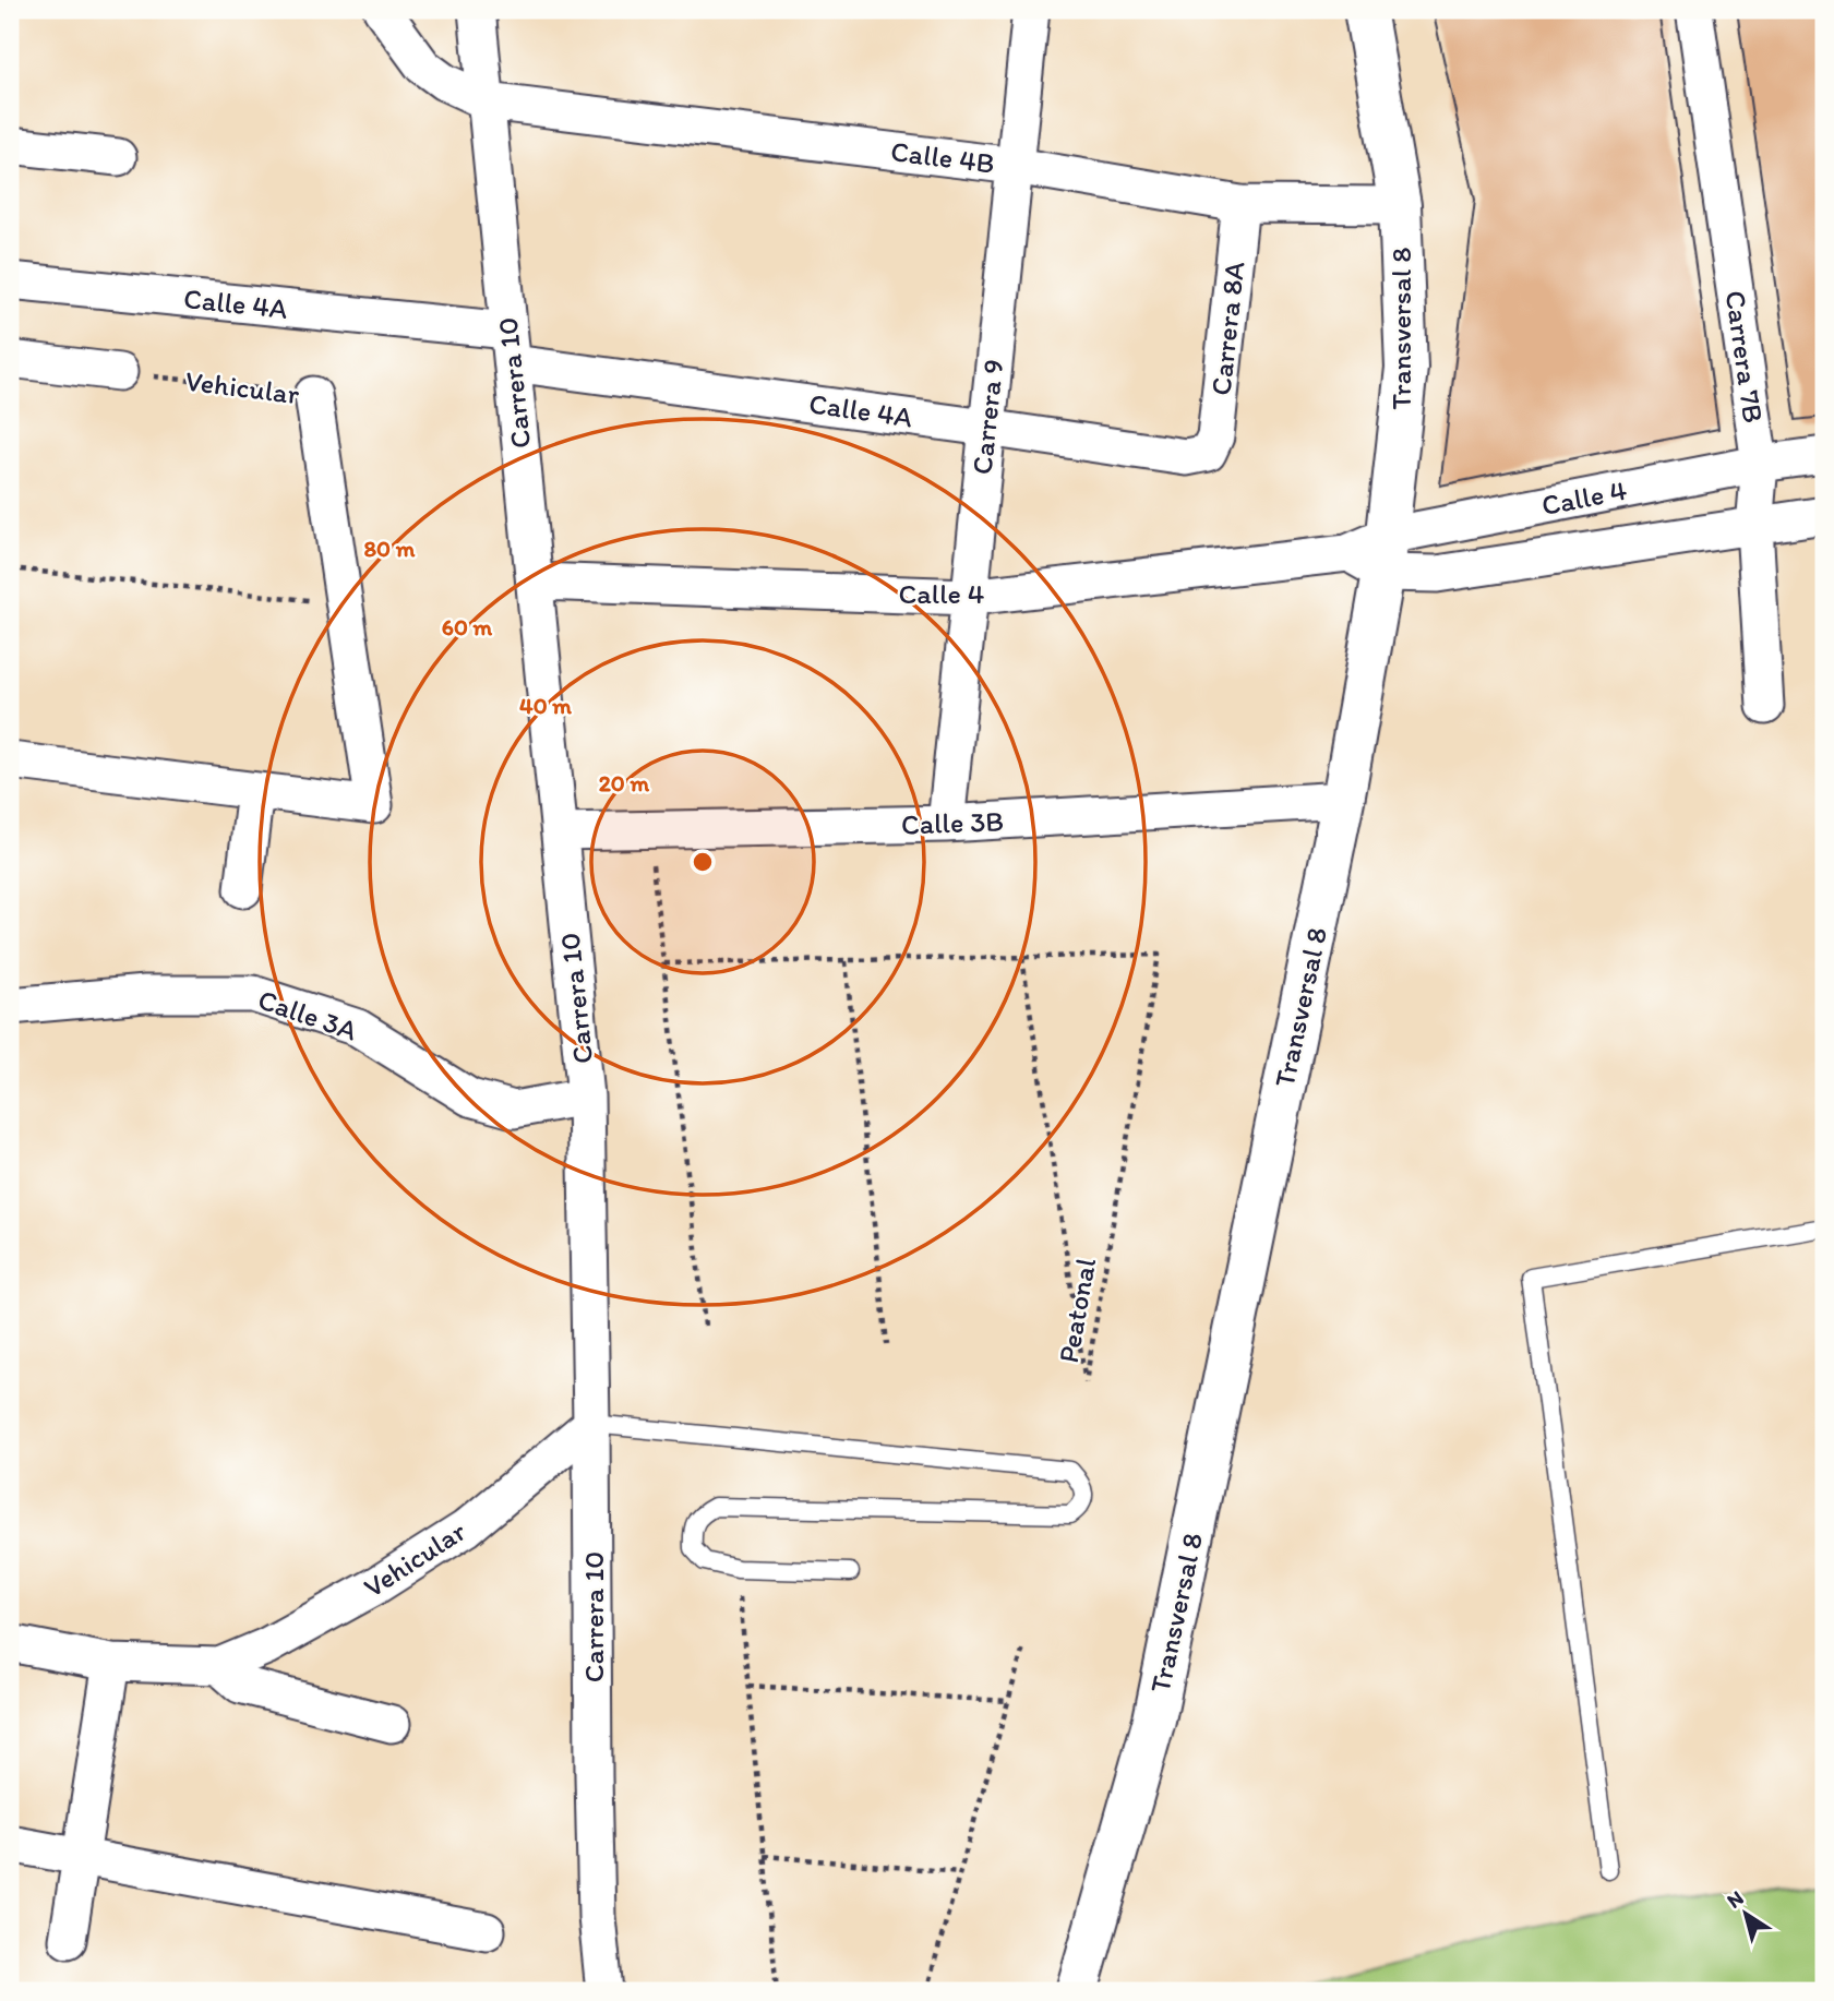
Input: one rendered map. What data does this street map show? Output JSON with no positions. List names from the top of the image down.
{
  "streets": {
    "street": [
      "Calle 4B",
      "Calle 4A",
      "Carrera 8A",
      "Transversal 8",
      "Carrera 7B",
      "Carrera 10",
      "Vehicular",
      "Carrera 9",
      "Calle 4",
      "Calle 3B",
      "Calle 3A"
    ],
    "path": ["Peatonal"]
  },
  "crossings": [
    ["Calle 4B", "Carrera 8A"],
    ["Calle 4B", "Transversal 8"],
    ["Calle 4B", "Carrera 10"],
    ["Calle 4B", "Carrera 9"],
    ["Calle 4A", "Carrera 8A"],
    ["Calle 4A", "Carrera 10"],
    ["Calle 4A", "Carrera 9"],
    ["Transversal 8", "Calle 4"],
    ["Transversal 8", "Calle 3B"],
    ["Carrera 7B", "Calle 4"],
    ["Carrera 10", "Vehicular"],
    ["Carrera 10", "Calle 4"],
    ["Carrera 10", "Calle 3B"],
    ["Carrera 10", "Calle 3A"],
    ["Carrera 9", "Calle 4"],
    ["Carrera 9", "Calle 3B"]
  ],
  "north": "top left",
  "rings": [
    "80 m",
    "60 m",
    "40 m",
    "20 m"
  ]
}
